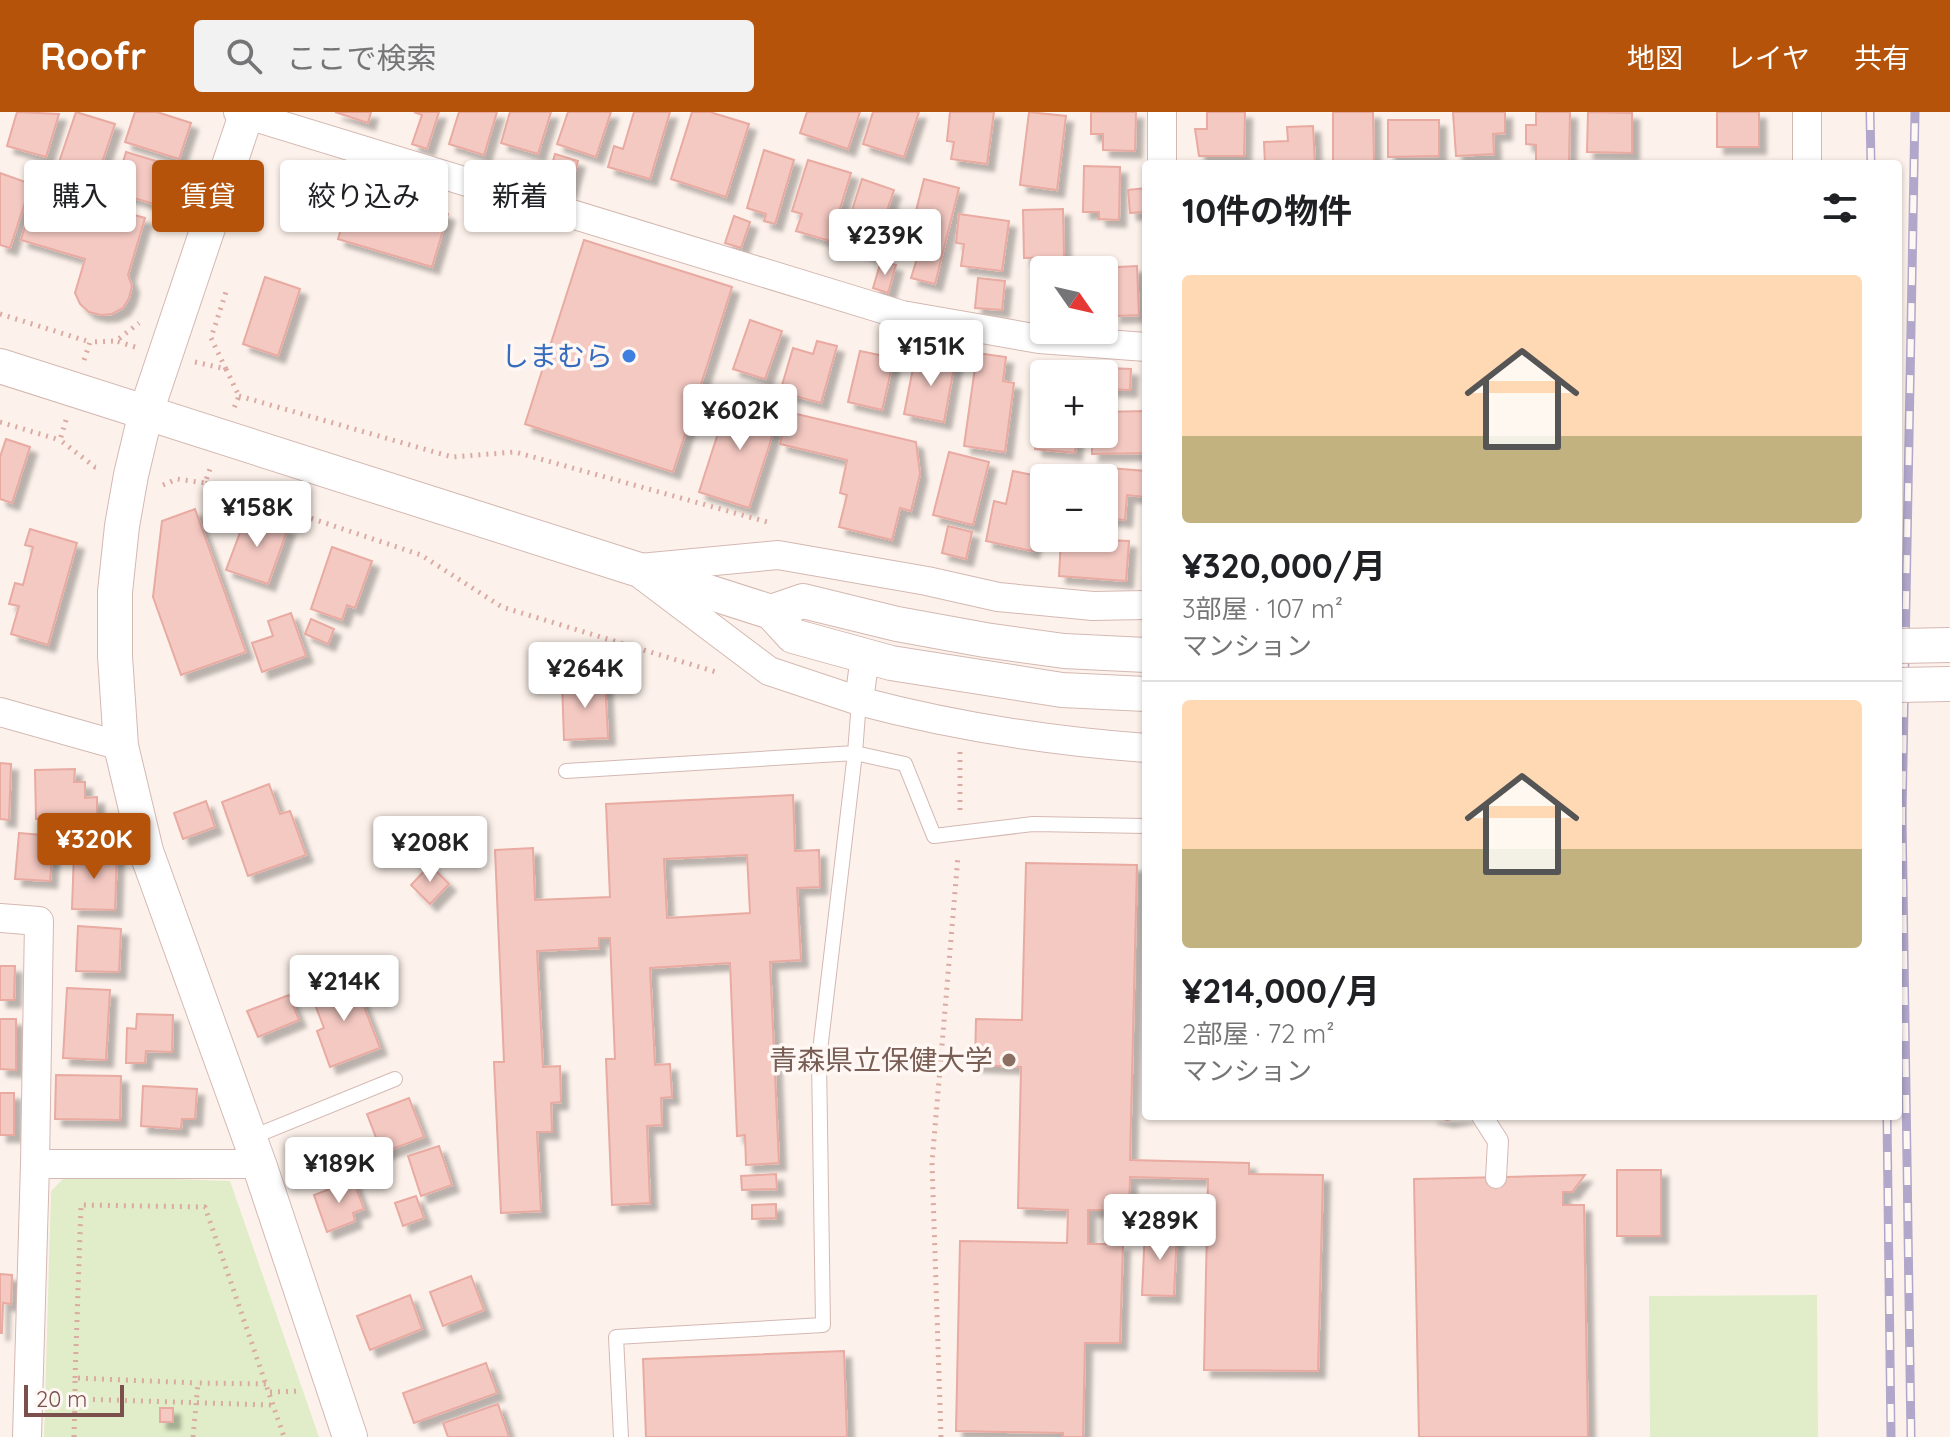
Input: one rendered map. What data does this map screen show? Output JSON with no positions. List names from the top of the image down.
{
  "places": ["しまむら", "青森県立保健大学"],
  "scale_bar": "20 m",
  "north": "bottom right",
  "page": {
    "header": "Roofr",
    "search": "ここで検索",
    "nav": ["地図", "レイヤ", "共有"],
    "chip": [
      "購入",
      "賃貸",
      "絞り込み",
      "新着"
    ],
    "heading": "10件の物件",
    "price": [
      "¥239K",
      "¥151K",
      "¥602K",
      "¥158K",
      "¥264K",
      "¥320K",
      "¥208K",
      "¥214K",
      "¥189K",
      "¥289K"
    ],
    "map_buttons": ["+", "−"],
    "list": [
      {
        "name": "¥320,000/月",
        "note": "3部屋 · 107 m² · マンション"
      },
      {
        "name": "¥214,000/月",
        "note": "2部屋 · 72 m² · マンション"
      }
    ],
    "scale": "20 m"
  }
}
